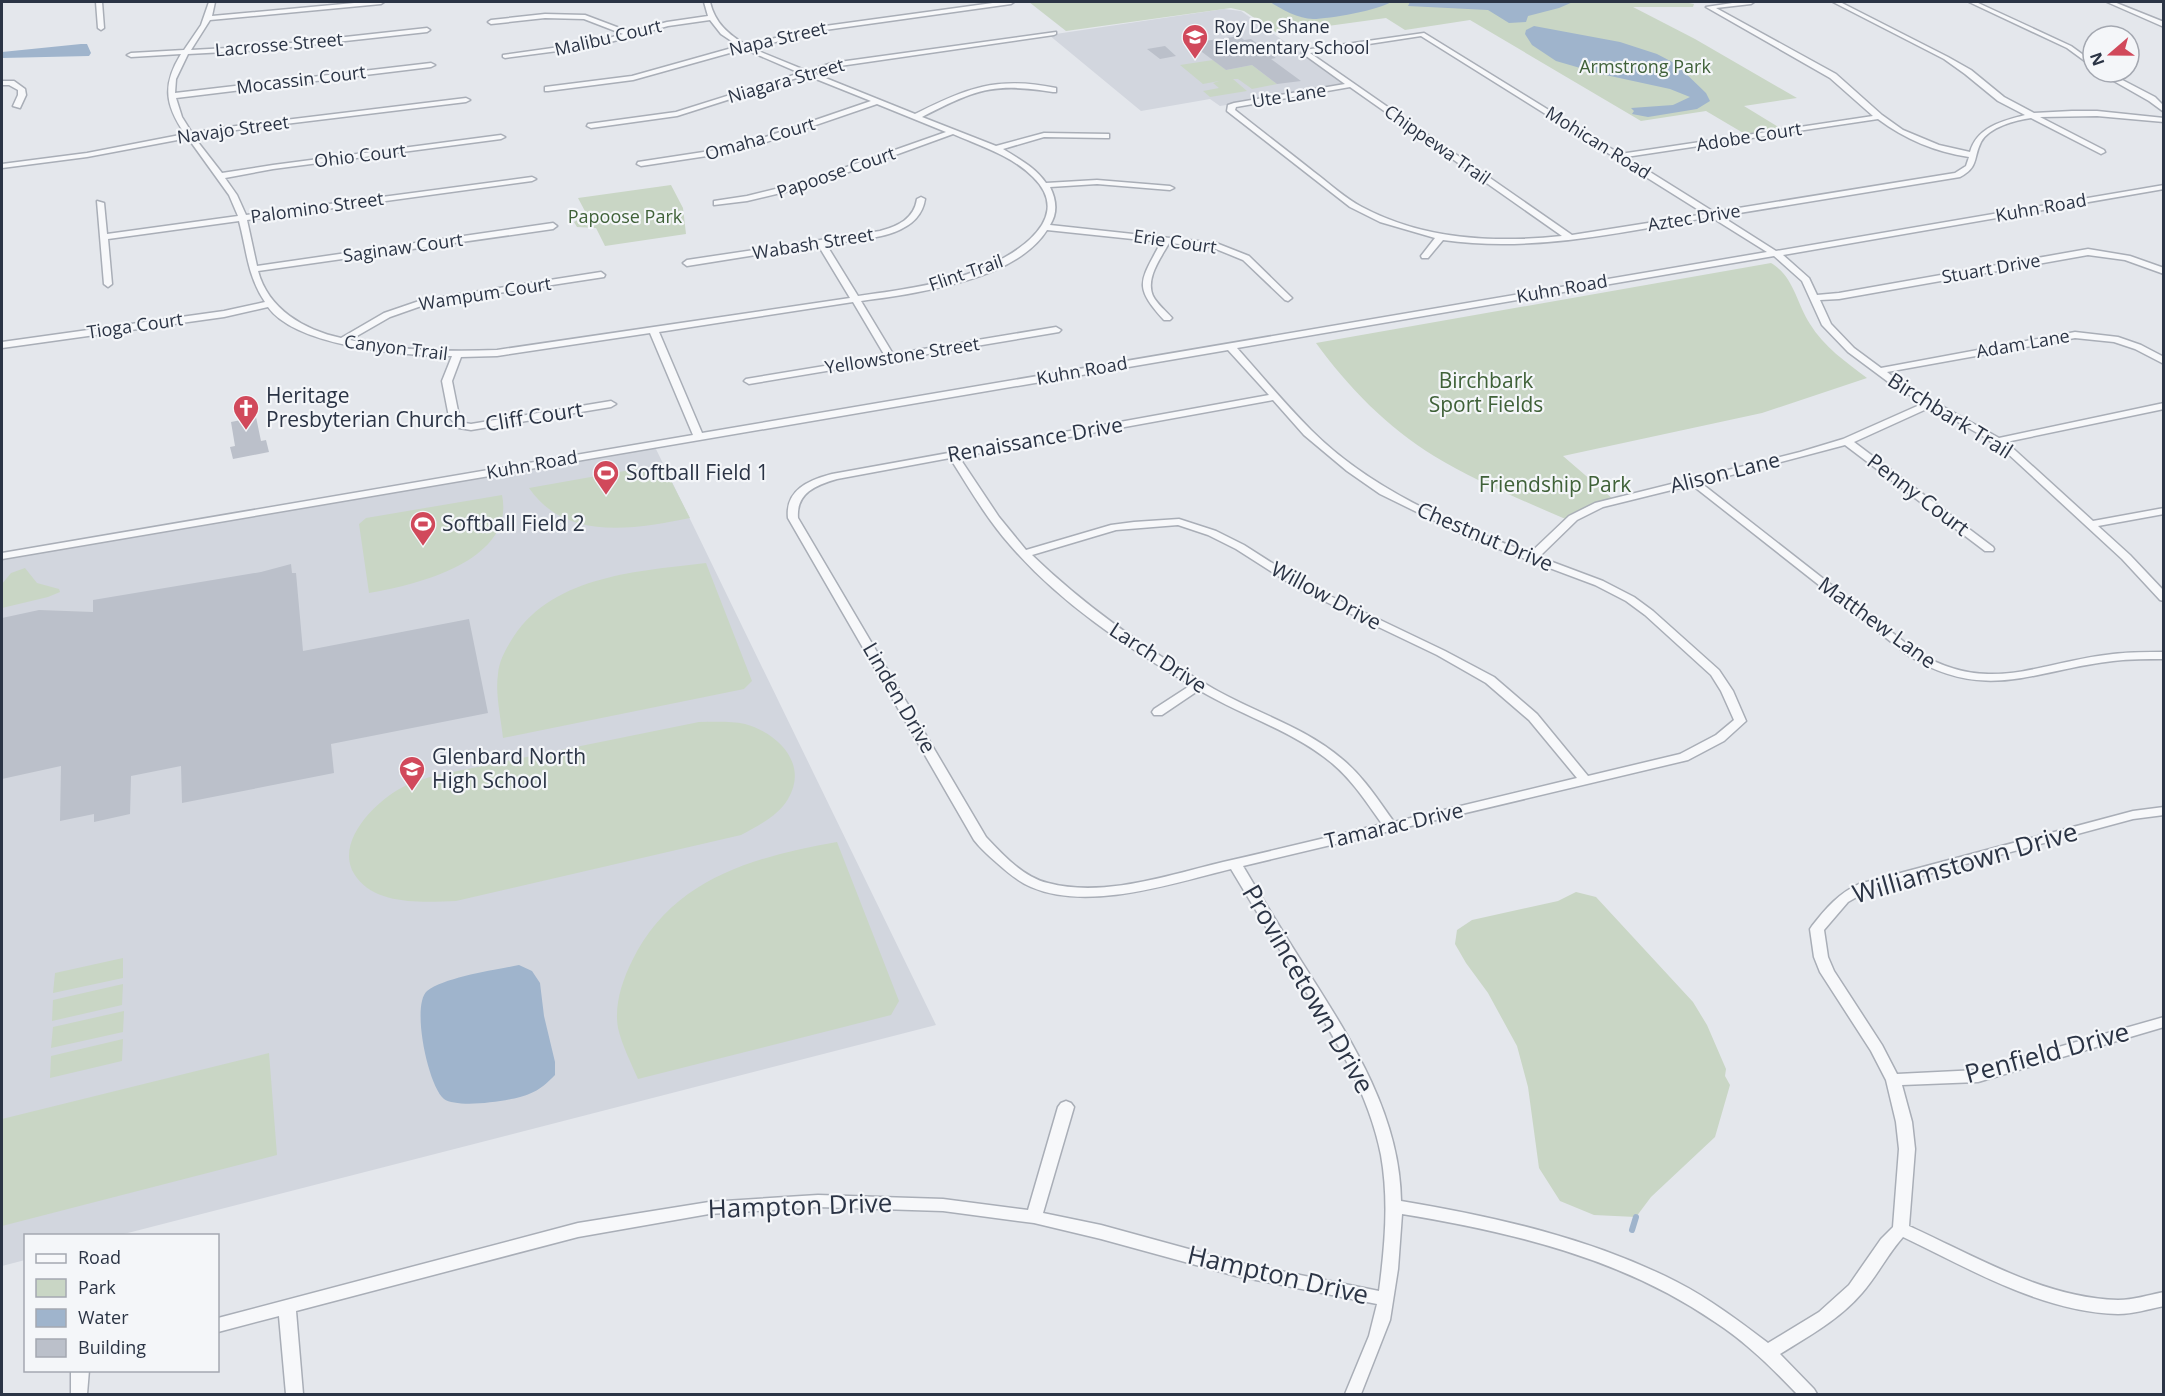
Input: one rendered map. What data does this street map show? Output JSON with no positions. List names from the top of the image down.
{
  "streets": {
    "street": [
      "Malibu Court",
      "Napa Street",
      "Lacrosse Street",
      "Mocassin Court",
      "Niagara Street",
      "Ute Lane",
      "Navajo Street",
      "Adobe Court",
      "Omaha Court",
      "Mohican Road",
      "Chippewa Trail",
      "Ohio Court",
      "Papoose Court",
      "Palomino Street",
      "Kuhn Road",
      "Aztec Drive",
      "Erie Court",
      "Wabash Street",
      "Saginaw Court",
      "Stuart Drive",
      "Flint Trail",
      "Wampum Court",
      "Tioga Court",
      "Adam Lane",
      "Canyon Trail",
      "Yellowstone Street",
      "Birchbark Trail",
      "Cliff Court",
      "Renaissance Drive",
      "Alison Lane",
      "Penny Court",
      "Chestnut Drive",
      "Willow Drive",
      "Matthew Lane",
      "Larch Drive",
      "Linden Drive",
      "Tamarac Drive",
      "Williamstown Drive",
      "Provincetown Drive",
      "Penfield Drive",
      "Hampton Drive"
    ]
  },
  "crossings": [
    ["Mocassin Court", "Canyon Trail"],
    ["Ute Lane", "Chippewa Trail"],
    ["Ute Lane", "Aztec Drive"],
    ["Navajo Street", "Canyon Trail"],
    ["Adobe Court", "Mohican Road"],
    ["Mohican Road", "Chippewa Trail"],
    ["Mohican Road", "Kuhn Road"],
    ["Mohican Road", "Aztec Drive"],
    ["Mohican Road", "Birchbark Trail"],
    ["Chippewa Trail", "Aztec Drive"],
    ["Ohio Court", "Canyon Trail"],
    ["Palomino Street", "Canyon Trail"],
    ["Kuhn Road", "Birchbark Trail"],
    ["Kuhn Road", "Chestnut Drive"],
    ["Erie Court", "Flint Trail"],
    ["Saginaw Court", "Canyon Trail"],
    ["Stuart Drive", "Birchbark Trail"],
    ["Flint Trail", "Canyon Trail"],
    ["Wampum Court", "Canyon Trail"],
    ["Tioga Court", "Canyon Trail"],
    ["Adam Lane", "Birchbark Trail"],
    ["Canyon Trail", "Cliff Court"],
    ["Birchbark Trail", "Alison Lane"],
    ["Renaissance Drive", "Chestnut Drive"],
    ["Renaissance Drive", "Larch Drive"],
    ["Renaissance Drive", "Linden Drive"],
    ["Alison Lane", "Penny Court"],
    ["Alison Lane", "Chestnut Drive"],
    ["Alison Lane", "Matthew Lane"],
    ["Chestnut Drive", "Tamarac Drive"],
    ["Willow Drive", "Larch Drive"],
    ["Willow Drive", "Tamarac Drive"],
    ["Larch Drive", "Tamarac Drive"],
    ["Linden Drive", "Tamarac Drive"],
    ["Tamarac Drive", "Provincetown Drive"],
    ["Williamstown Drive", "Penfield Drive"],
    ["Provincetown Drive", "Hampton Drive"]
  ],
  "parks": [
    "Armstrong Park",
    "Papoose Park",
    "Birchbark Sport Fields",
    "Friendship Park"
  ],
  "places": {
    "school or university": ["Roy De Shane Elementary School", "Glenbard North High School"],
    "church": ["Heritage Presbyterian Church"],
    "sports": ["Softball Field 1", "Softball Field 2"]
  },
  "legend": [
    "Road",
    "Park",
    "Water",
    "Building"
  ],
  "north": "left"
}
